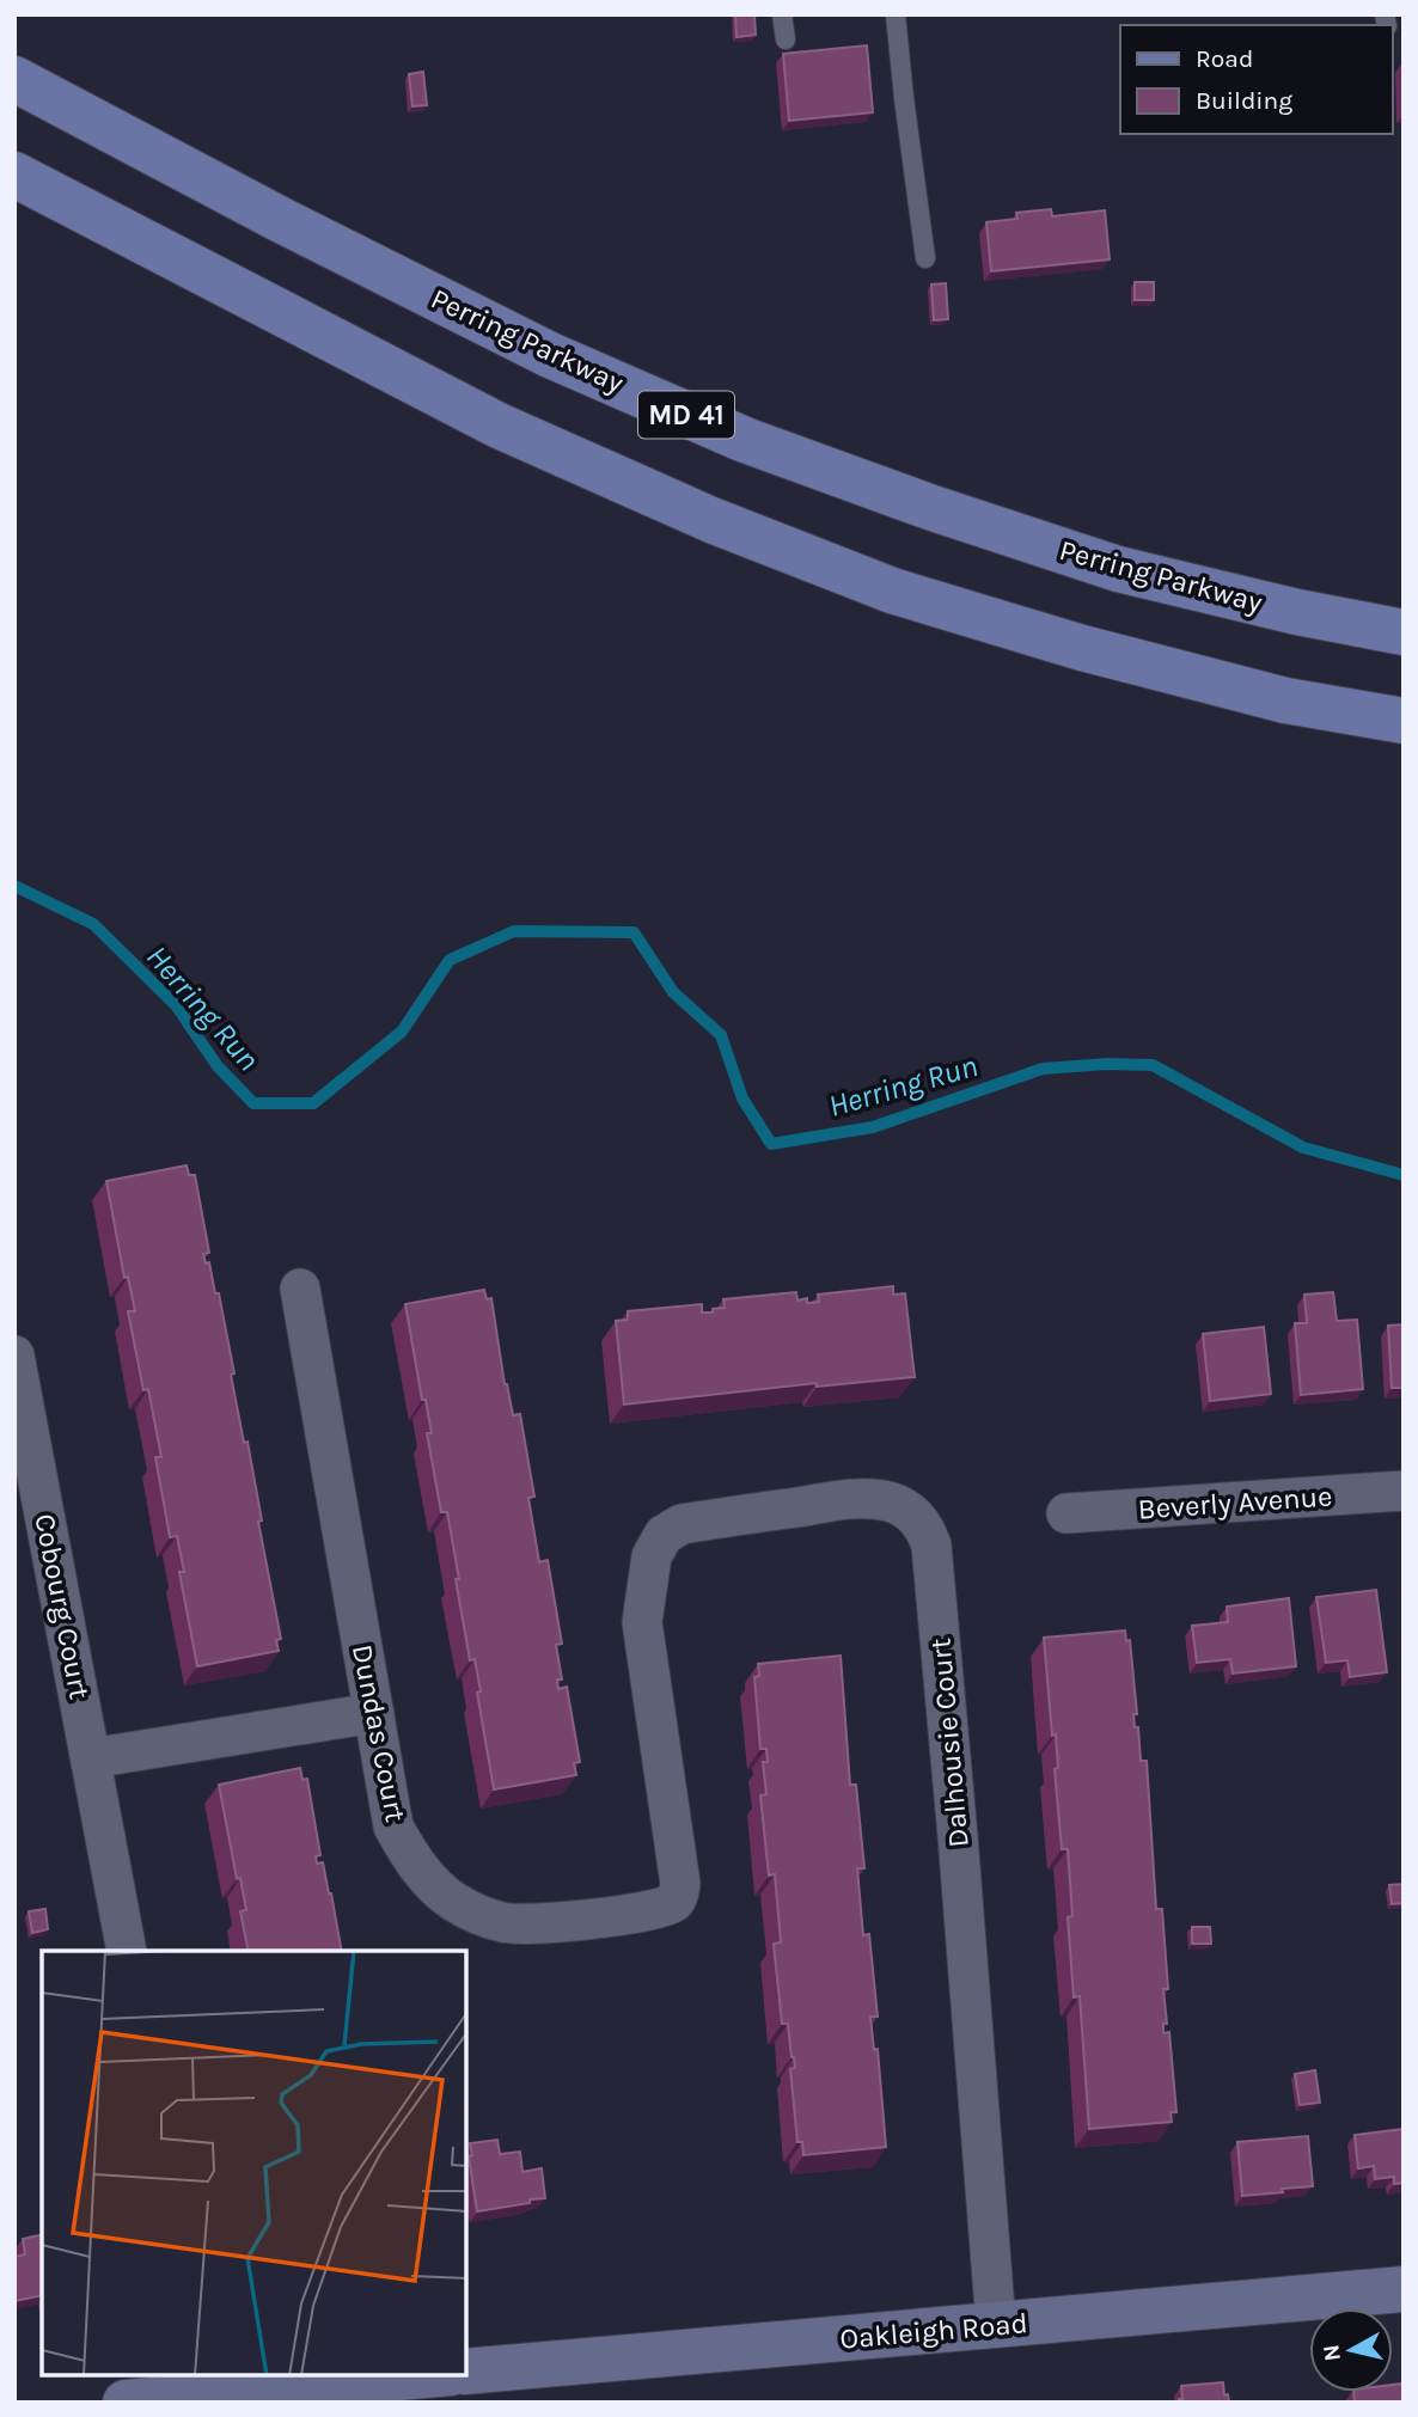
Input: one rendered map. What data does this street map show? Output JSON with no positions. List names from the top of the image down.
{
  "streets": {
    "main road": ["Perring Parkway", "MD 41"],
    "street": [
      "Beverly Avenue",
      "Cobourg Court",
      "Dundas Court",
      "Dalhousie Court",
      "Oakleigh Road"
    ]
  },
  "crossings": [
    ["Dundas Court", "Dalhousie Court"],
    ["Dalhousie Court", "Oakleigh Road"]
  ],
  "water": ["Herring Run"],
  "legend": ["Road", "Building"],
  "north": "left"
}
